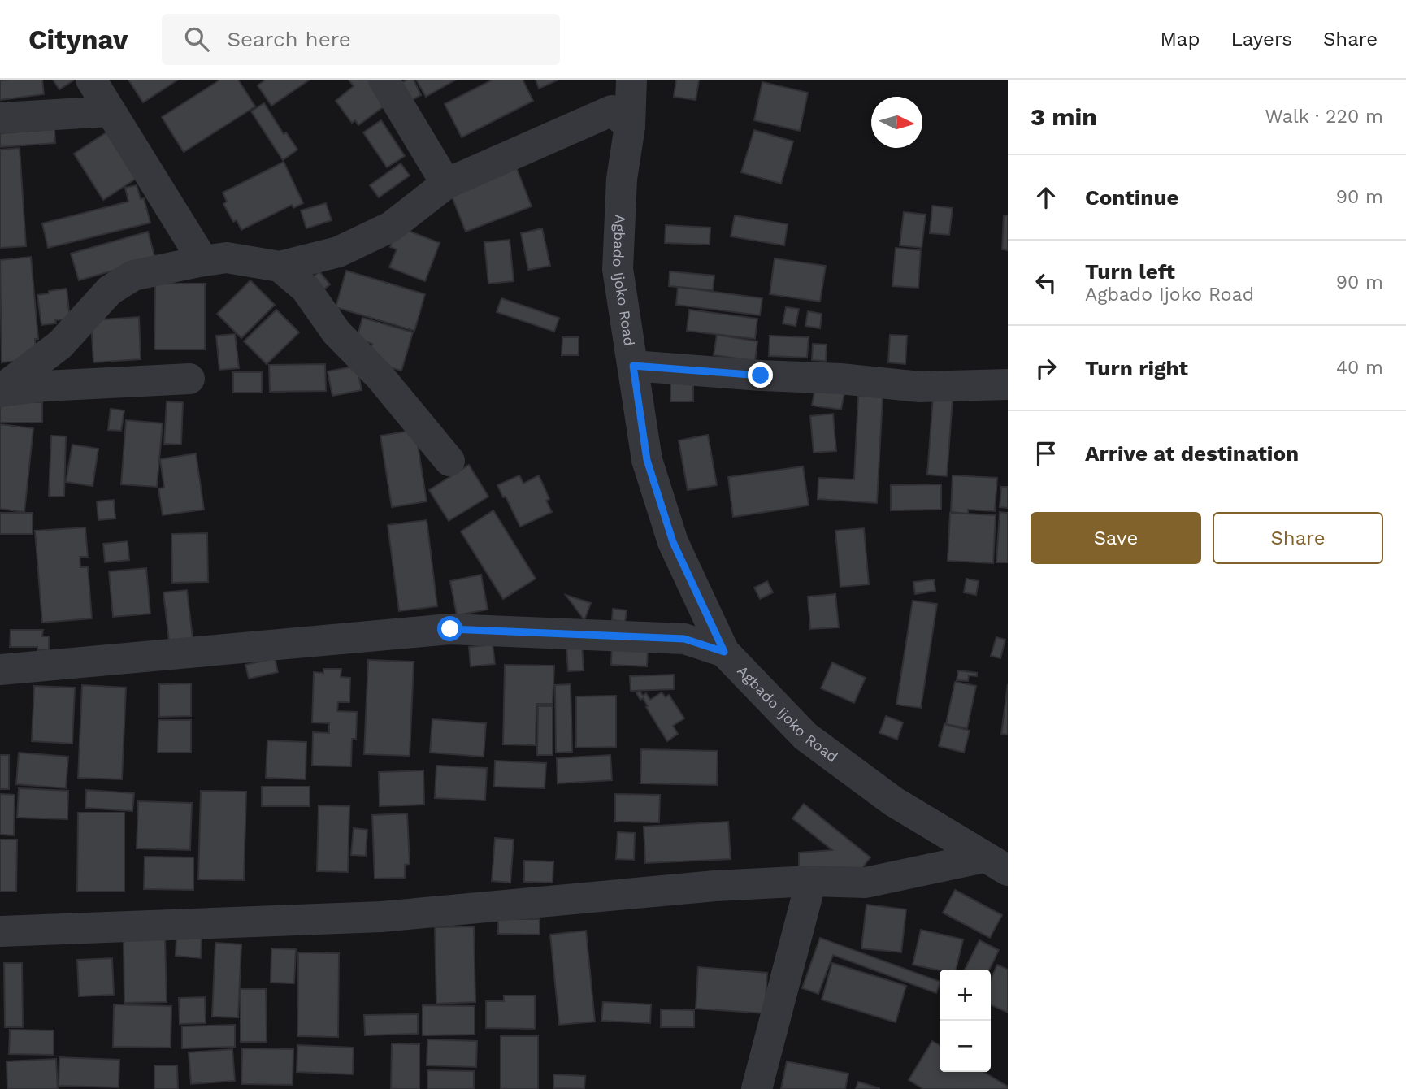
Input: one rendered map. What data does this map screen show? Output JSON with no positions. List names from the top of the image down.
{
  "streets": {
    "street": ["Agbado Ijoko Road"]
  },
  "north": "right",
  "page": {
    "header": "Citynav",
    "search": "Search here",
    "nav": ["Map", "Layers", "Share"],
    "heading": ["3 min", "Walk · 220 m"],
    "list": [
      ["Continue", "90 m"],
      ["Turn left", "Agbado Ijoko Road", "90 m"],
      ["Turn right", "40 m"],
      "Arrive at destination"
    ],
    "buttons": ["Save", "Share"],
    "map_buttons": ["+", "−"]
  }
}
